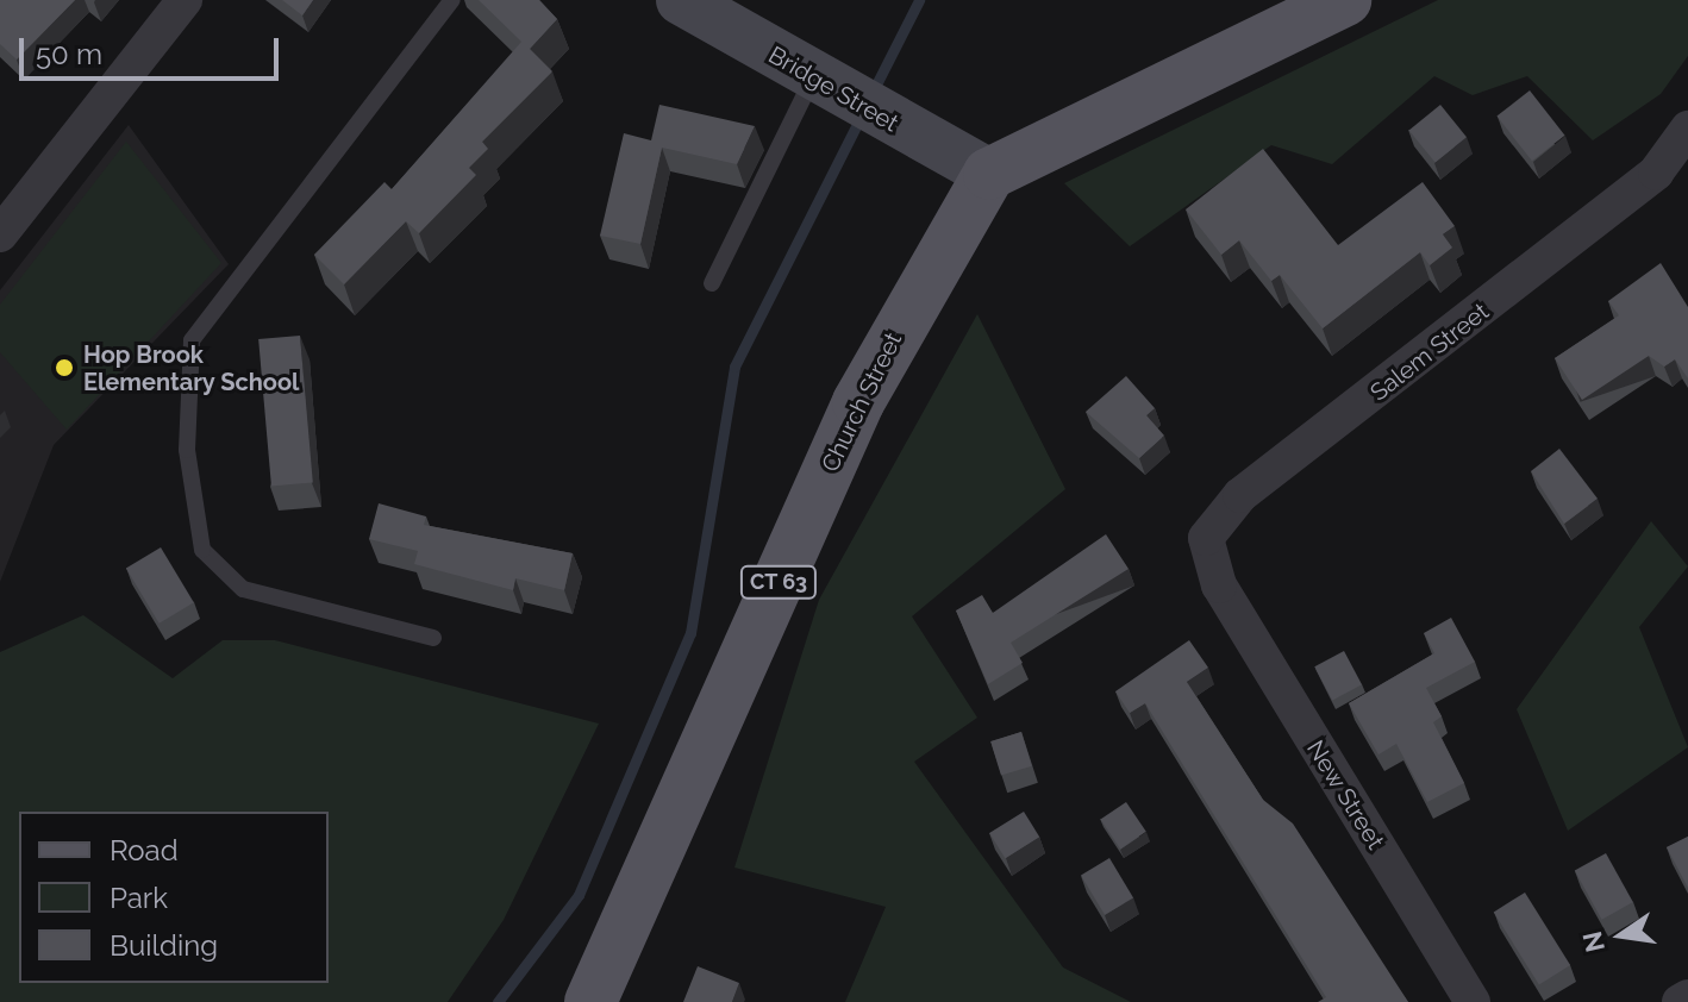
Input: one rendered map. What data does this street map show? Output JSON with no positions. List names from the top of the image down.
{
  "streets": {
    "main road": ["Bridge Street", "Church Street", "CT 63"],
    "street": ["Salem Street", "New Street"]
  },
  "crossings": [
    ["Bridge Street", "Church Street"],
    ["Salem Street", "New Street"]
  ],
  "places": ["Hop Brook Elementary School"],
  "legend": ["Road", "Park", "Building"],
  "scale_bar": "50 m",
  "north": "left"
}
